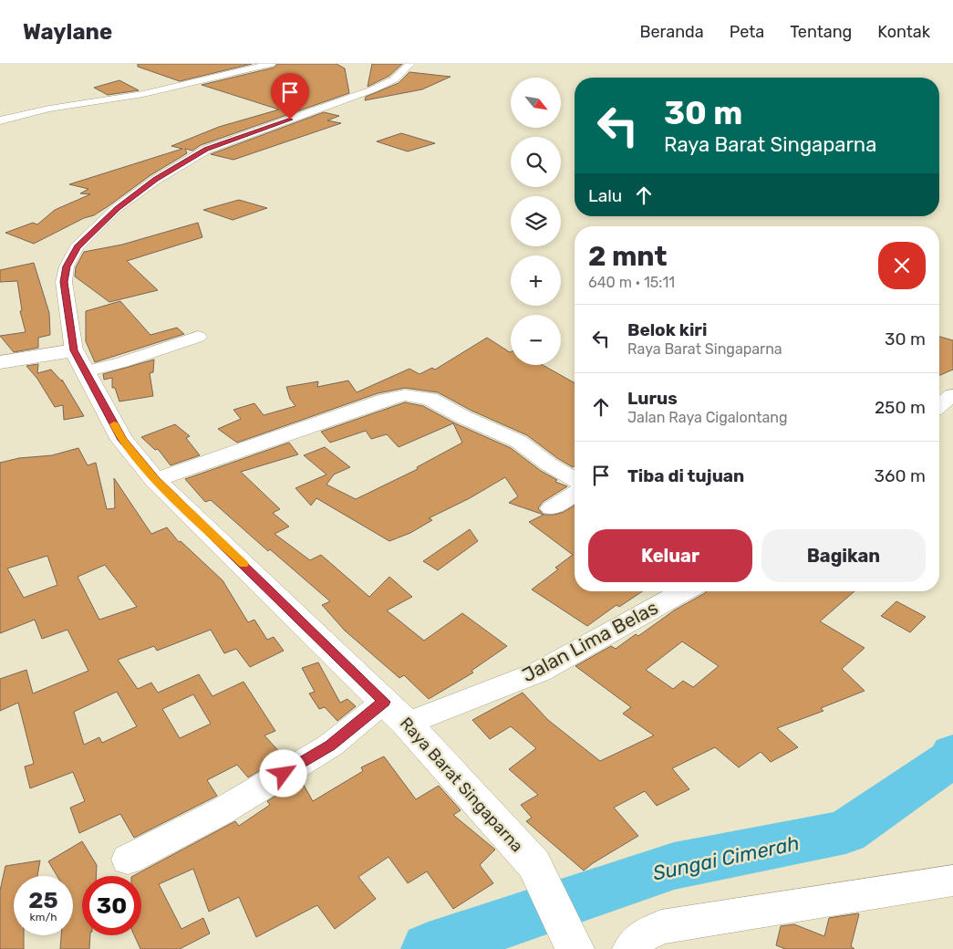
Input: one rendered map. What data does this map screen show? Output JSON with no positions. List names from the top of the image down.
{
  "streets": {
    "main road": ["Raya Barat Singaparna"],
    "street": ["Jalan Lima Belas"]
  },
  "crossings": [
    ["Jalan Lima Belas", "Raya Barat Singaparna"]
  ],
  "water": ["Sungai Cimerah"],
  "north": "bottom right",
  "page": {
    "header": "Waylane",
    "nav": [
      "Beranda",
      "Peta",
      "Tentang",
      "Kontak"
    ],
    "map_buttons": ["+", "−"],
    "turn": ["30 m", "Raya Barat Singaparna"],
    "then": "Lalu",
    "heading": ["2 mnt", "640 m · 15:11"],
    "list": [
      {
        "name": "Belok kiri",
        "note": "Raya Barat Singaparna",
        "value": "30 m"
      },
      {
        "name": "Lurus",
        "note": "Jalan Raya Cigalontang",
        "value": "250 m"
      },
      {
        "name": "Tiba di tujuan",
        "value": "360 m"
      }
    ],
    "buttons": ["Keluar", "Bagikan"],
    "speed": "25 km/h",
    "limit": "30"
  }
}
